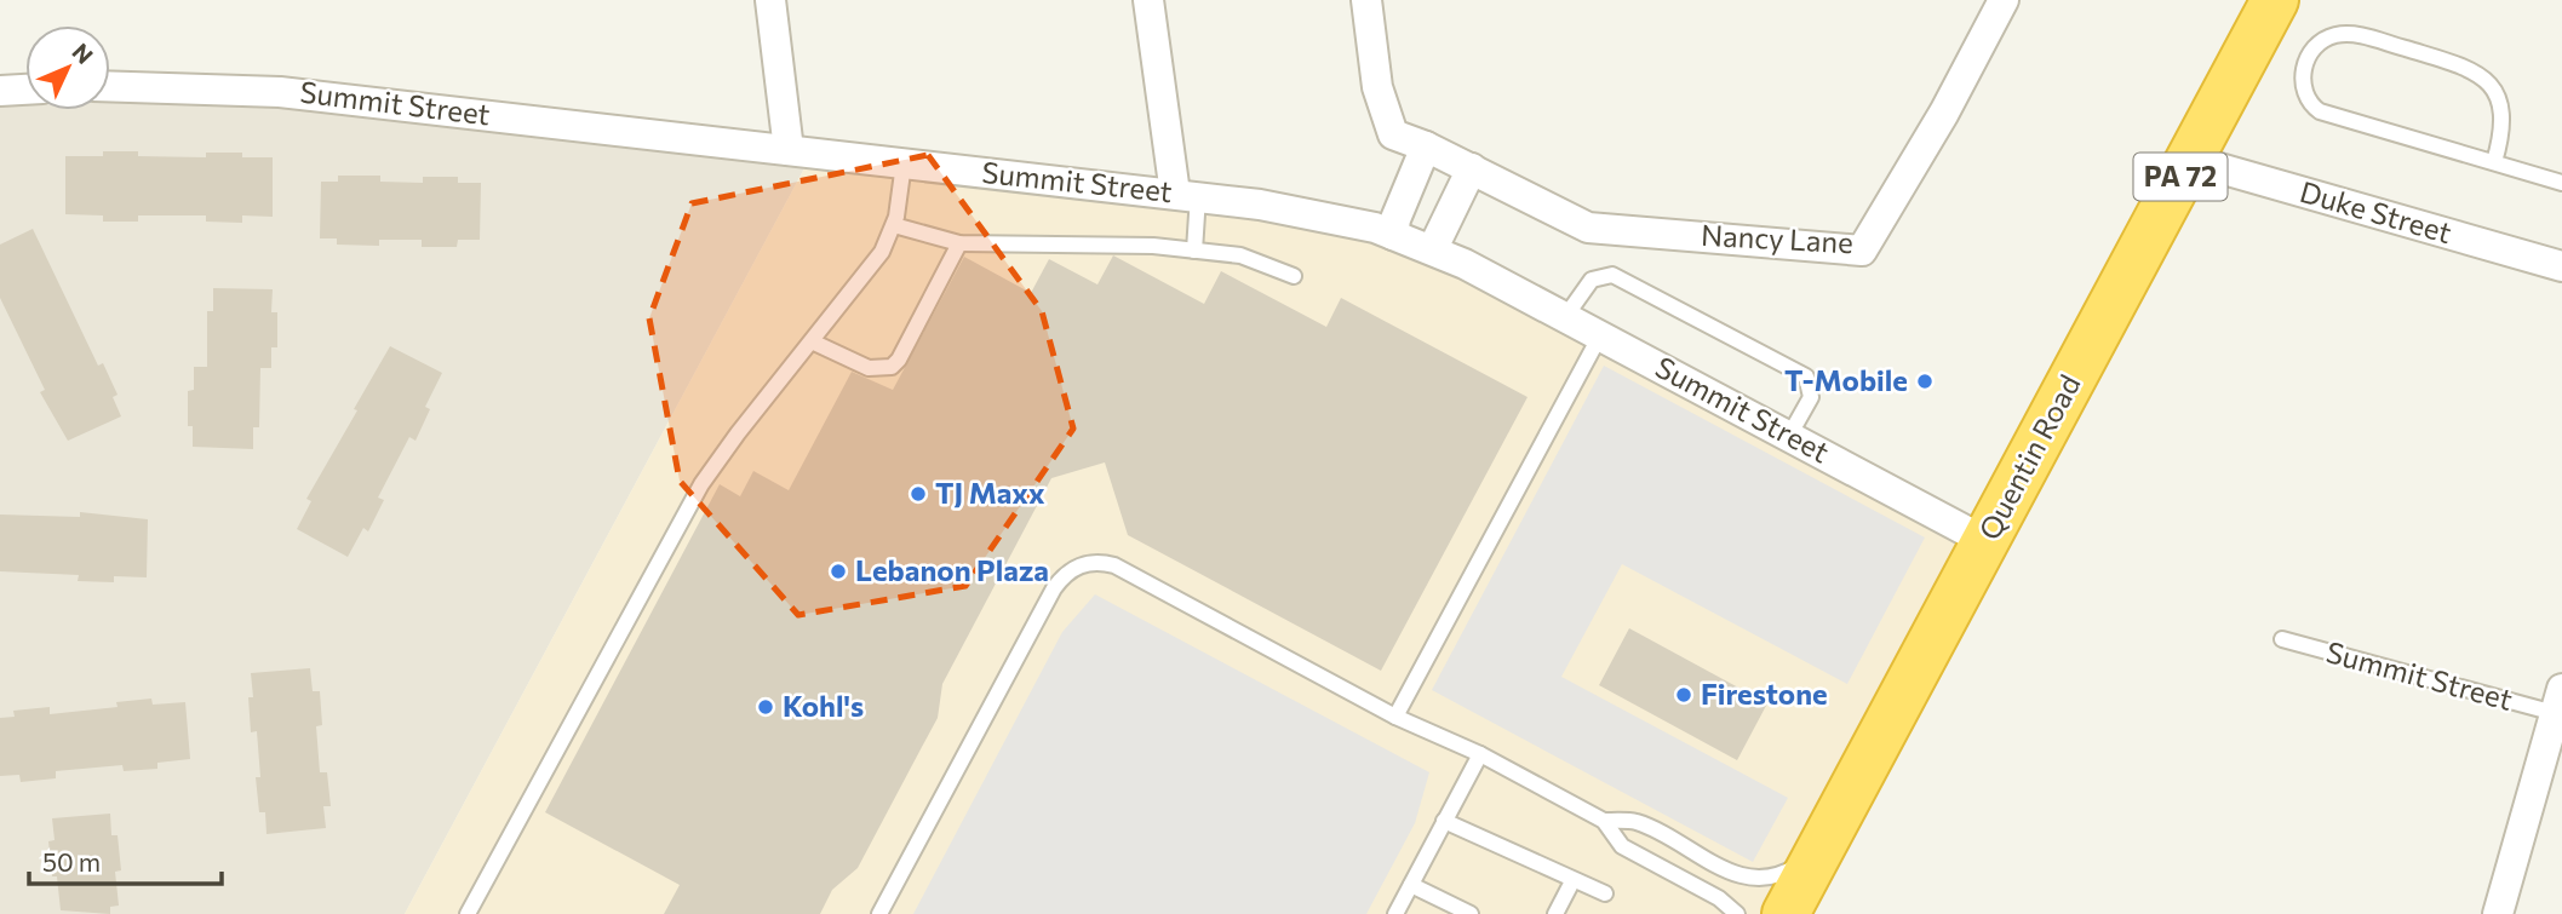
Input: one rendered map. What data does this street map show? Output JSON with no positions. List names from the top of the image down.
{
  "streets": {
    "highway": ["PA 72", "Quentin Road"],
    "street": ["Summit Street", "Duke Street", "Nancy Lane"]
  },
  "crossings": [
    ["Summit Street", "Quentin Road"],
    ["Duke Street", "Quentin Road"]
  ],
  "places": [
    "T-Mobile",
    "TJ Maxx",
    "Lebanon Plaza",
    "Firestone",
    "Kohl's"
  ],
  "scale_bar": "50 m",
  "north": "top right"
}
